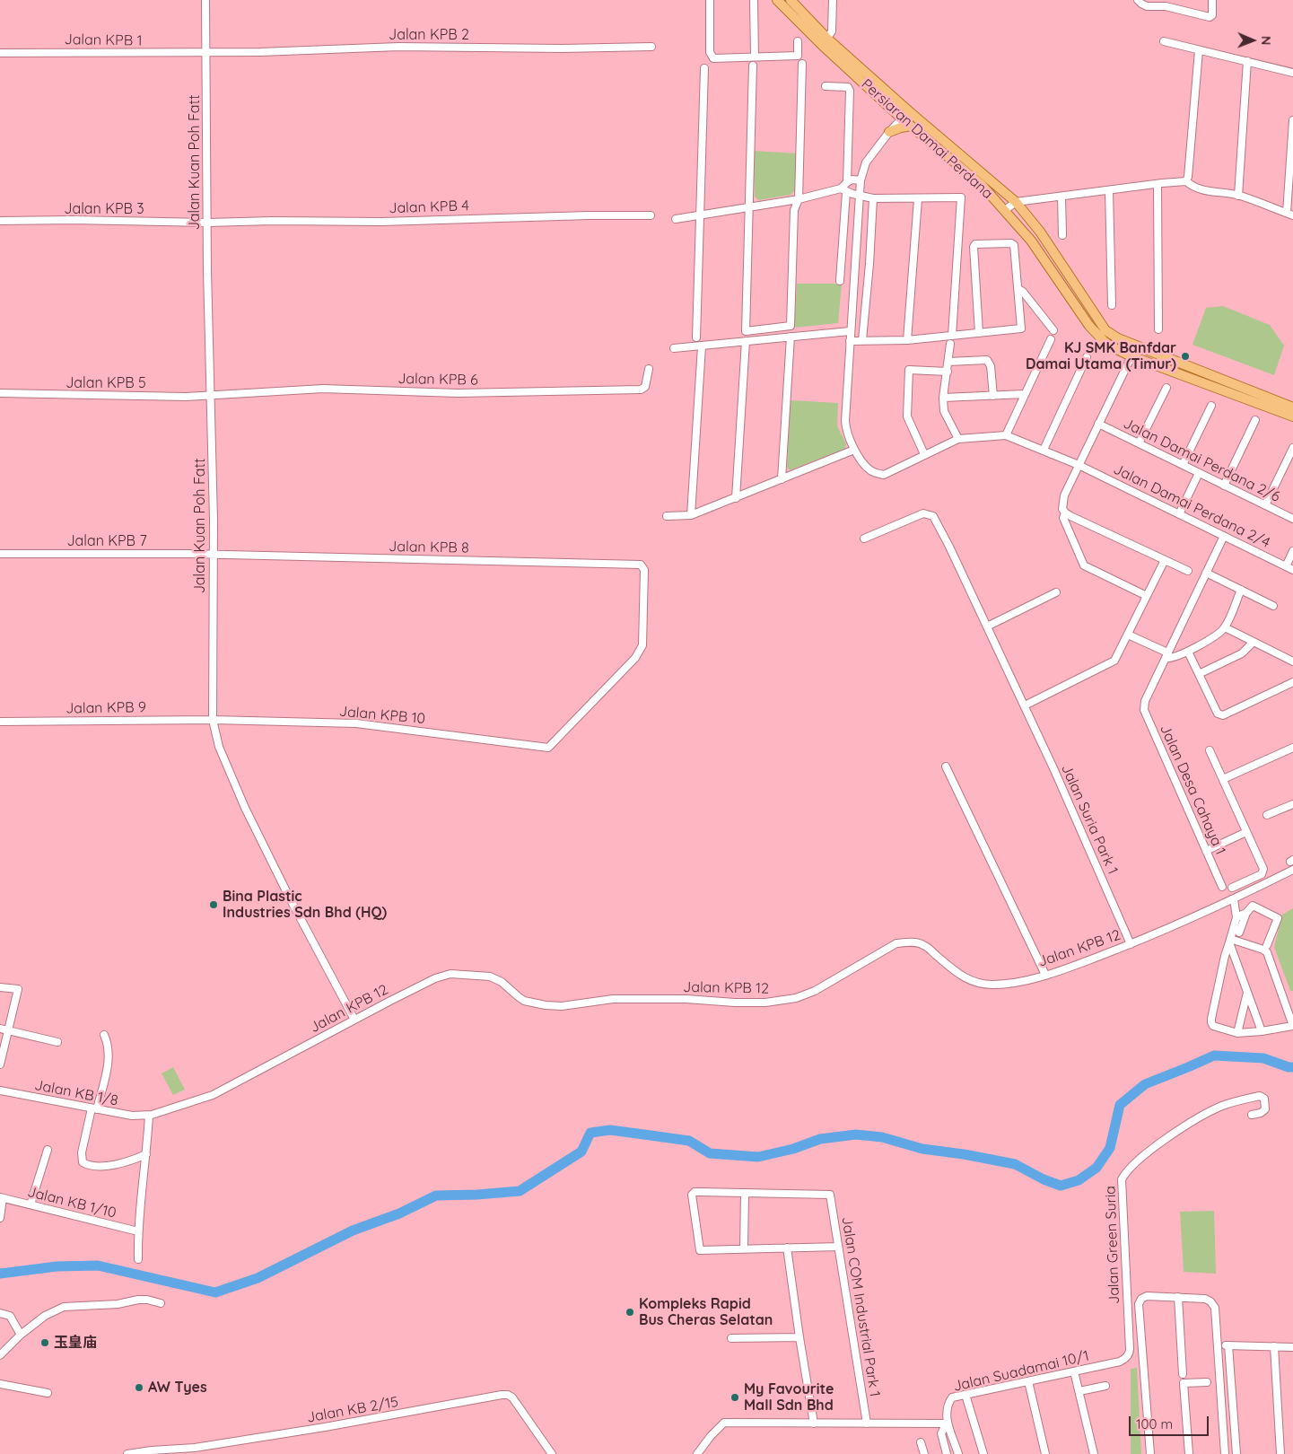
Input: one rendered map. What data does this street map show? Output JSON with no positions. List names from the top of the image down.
{
  "streets": {
    "main road": ["Persiaran Damai Perdana"],
    "street": [
      "Jalan KPB 2",
      "Jalan KPB 1",
      "Jalan Kuan Poh Fatt",
      "Jalan KPB 4",
      "Jalan KPB 3",
      "Jalan KPB 6",
      "Jalan KPB 5",
      "Jalan Damai Perdana 2/6",
      "Jalan Damai Perdana 2/4",
      "Jalan KPB 7",
      "Jalan KPB 8",
      "Jalan KPB 9",
      "Jalan KPB 10",
      "Jalan Desa Cahaya 1",
      "Jalan Suria Park 1",
      "Jalan KPB 12",
      "Jalan KB 1/8",
      "Jalan KB 1/10",
      "Jalan Green Suria",
      "Jalan COM Industrial Park 1",
      "Jalan Suadamai 10/1",
      "Jalan KB 2/15"
    ]
  },
  "crossings": [
    ["Jalan KPB 2", "Jalan KPB 1"],
    ["Jalan KPB 2", "Jalan Kuan Poh Fatt"],
    ["Jalan KPB 1", "Jalan Kuan Poh Fatt"],
    ["Jalan Kuan Poh Fatt", "Jalan KPB 4"],
    ["Jalan Kuan Poh Fatt", "Jalan KPB 3"],
    ["Jalan Kuan Poh Fatt", "Jalan KPB 6"],
    ["Jalan Kuan Poh Fatt", "Jalan KPB 5"],
    ["Jalan Kuan Poh Fatt", "Jalan KPB 7"],
    ["Jalan Kuan Poh Fatt", "Jalan KPB 8"],
    ["Jalan Kuan Poh Fatt", "Jalan KPB 9"],
    ["Jalan Kuan Poh Fatt", "Jalan KPB 10"],
    ["Jalan Kuan Poh Fatt", "Jalan KPB 12"],
    ["Jalan KPB 4", "Jalan KPB 3"],
    ["Jalan KPB 6", "Jalan KPB 5"],
    ["Jalan KPB 7", "Jalan KPB 8"],
    ["Jalan KPB 8", "Jalan KPB 10"],
    ["Jalan KPB 9", "Jalan KPB 10"],
    ["Jalan Suria Park 1", "Jalan KPB 12"],
    ["Jalan KPB 12", "Jalan KB 1/8"],
    ["Jalan Green Suria", "Jalan Suadamai 10/1"]
  ],
  "places": [
    "KJ SMK Banfdar Damai Utama (Timur)",
    "Bina Plastic Industries Sdn Bhd (HQ)",
    "Kompleks Rapid Bus Cheras Selatan",
    "玉皇庙",
    "AW Tyes",
    "My Favourite Mall Sdn Bhd"
  ],
  "scale_bar": "100 m",
  "north": "right"
}
